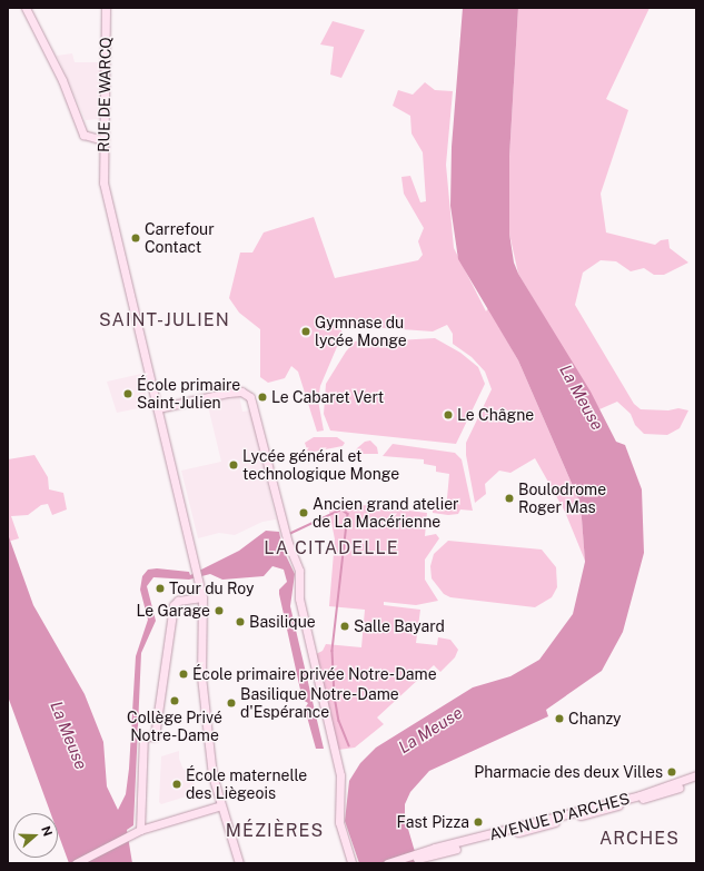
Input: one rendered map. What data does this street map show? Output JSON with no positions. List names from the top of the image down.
{
  "streets": {
    "main road": ["RUE DE WARCQ", "AVENUE D'ARCHES"]
  },
  "districts": [
    "SAINT-JULIEN",
    "LA CITADELLE",
    "MÉZIÈRES",
    "ARCHES"
  ],
  "water": ["La Meuse"],
  "places": [
    "Carrefour Contact",
    "Gymnase du lycée Monge",
    "École primaire Saint-Julien",
    "Le Cabaret Vert",
    "Le Châgne",
    "Lycée général et technologique Monge",
    "Boulodrome Roger Mas",
    "Ancien grand atelier de La Macérienne",
    "Tour du Roy",
    "Le Garage",
    "Basilique",
    "Salle Bayard",
    "École primaire privée Notre-Dame",
    "Collège Privé Notre-Dame",
    "Basilique Notre-Dame d'Espérance",
    "Chanzy",
    "Pharmacie des deux Villes",
    "École maternelle des Liègeois",
    "Fast Pizza"
  ],
  "north": "right"
}
